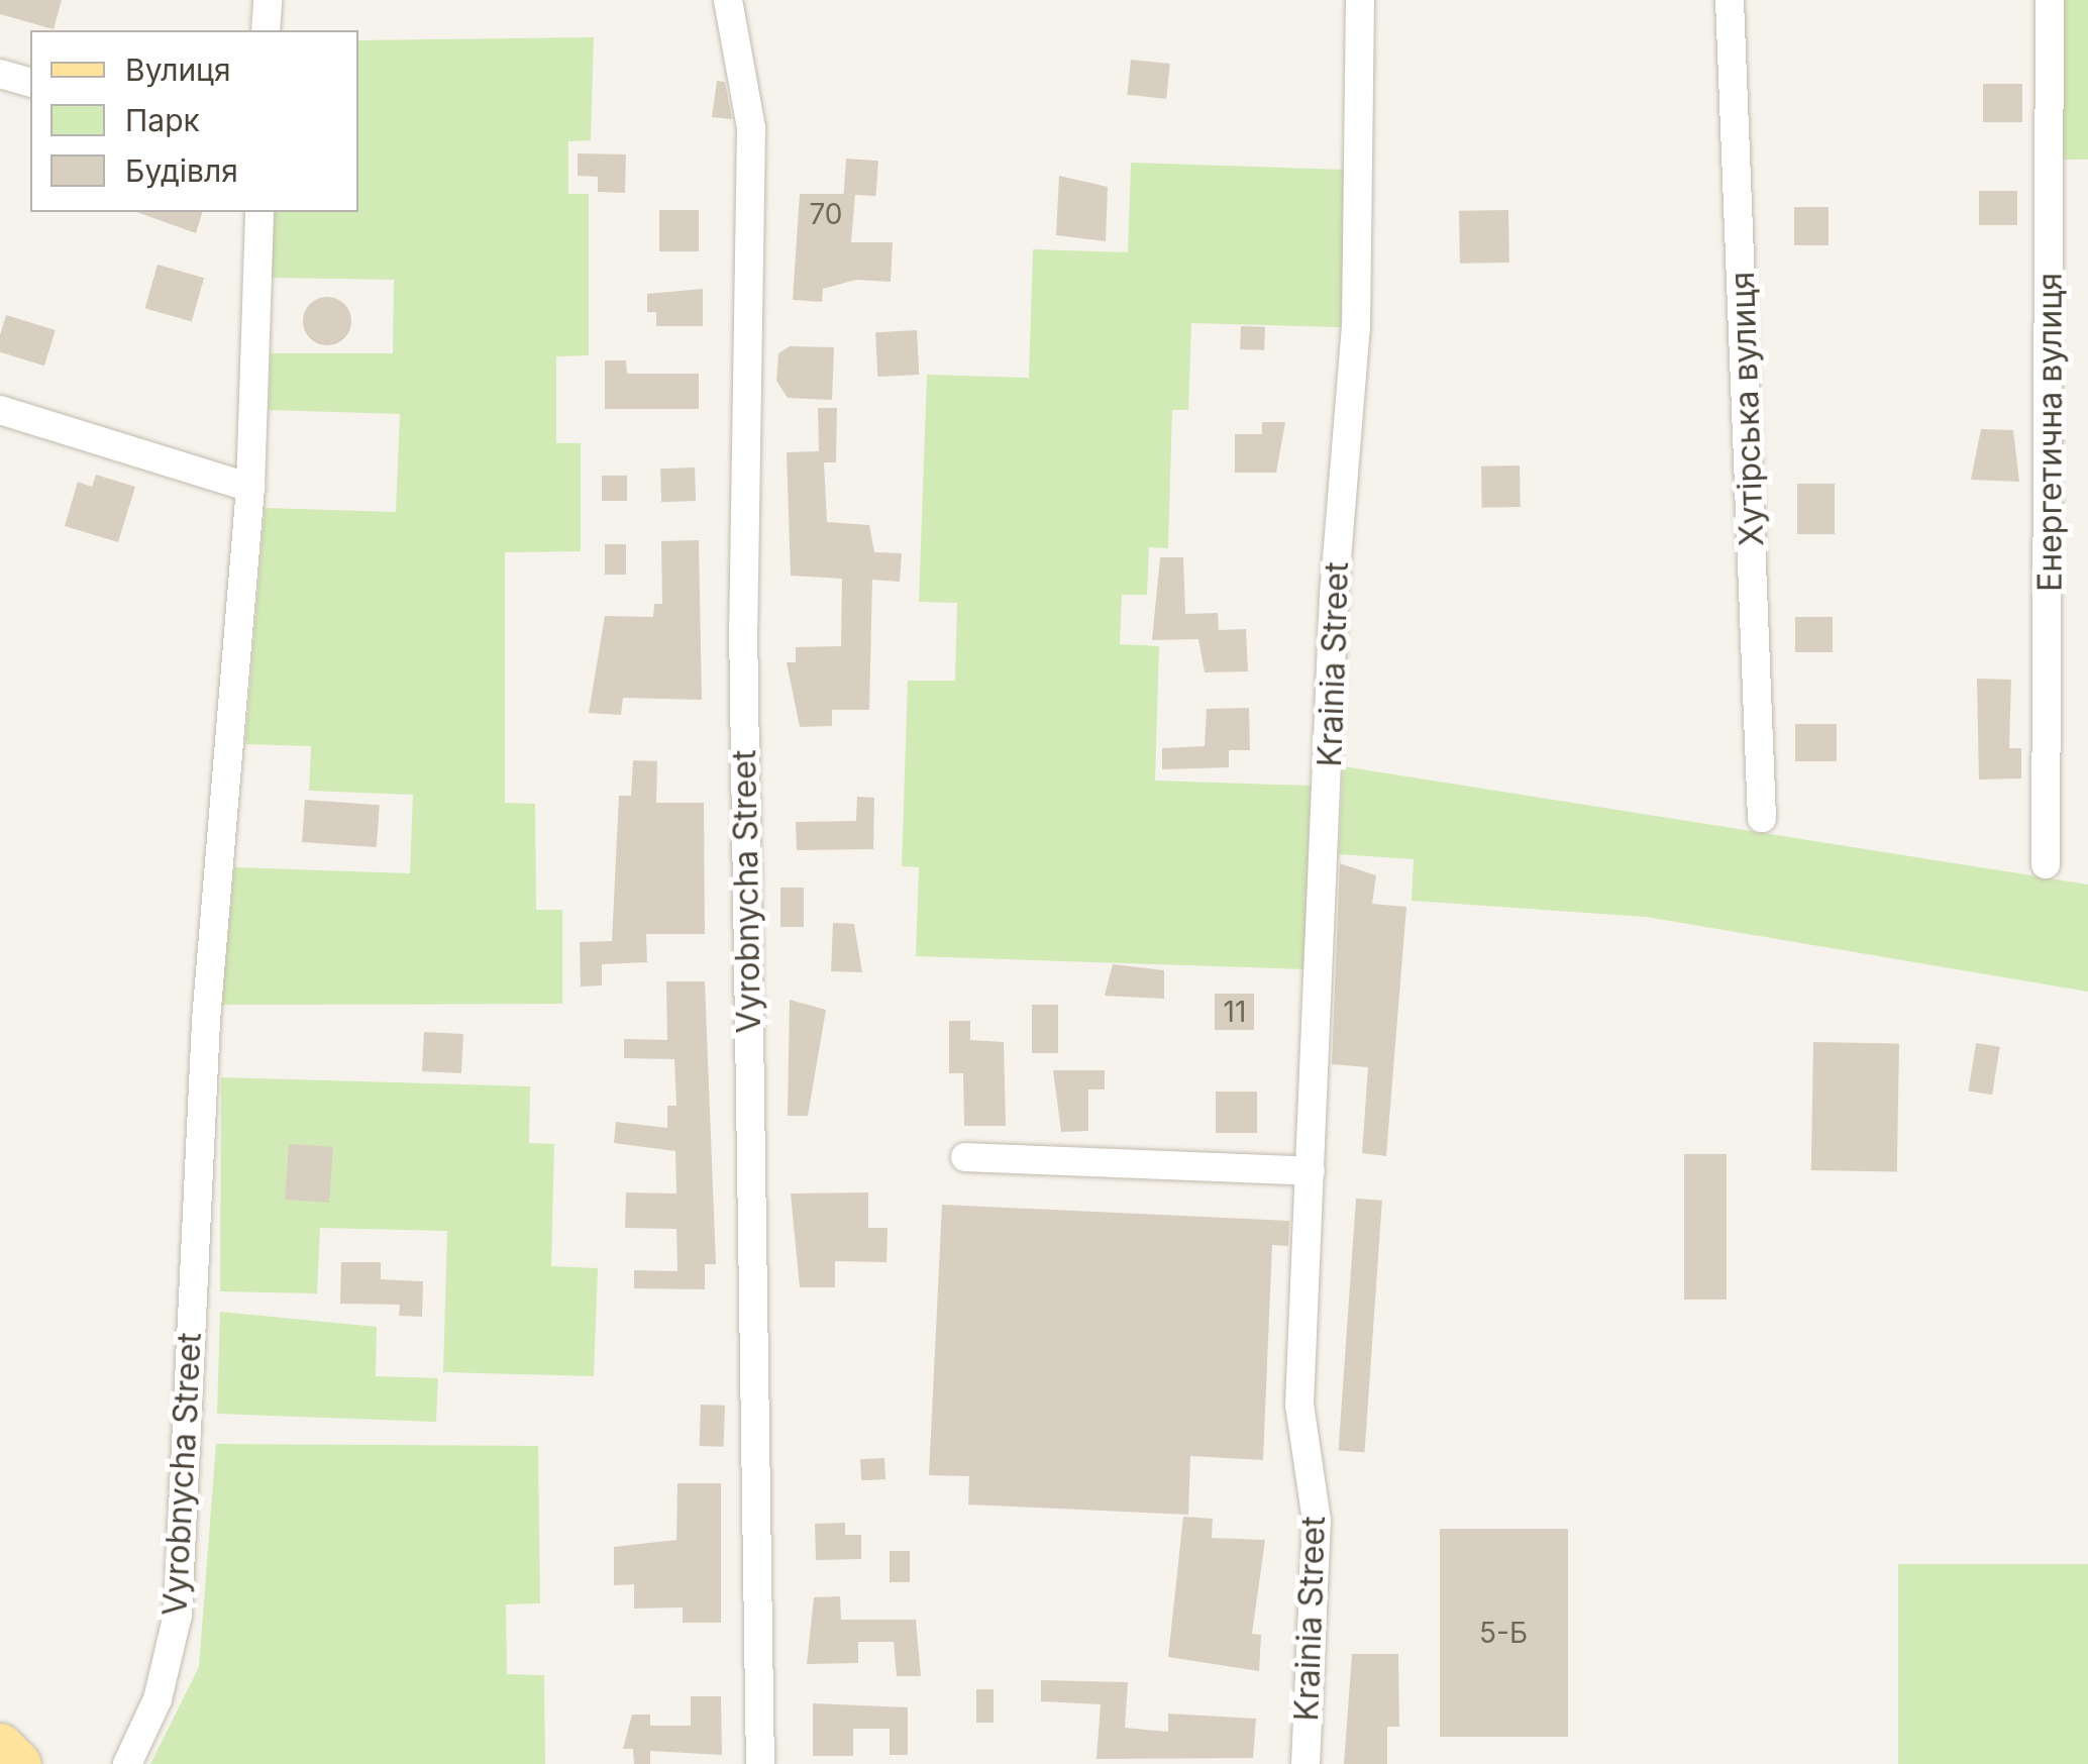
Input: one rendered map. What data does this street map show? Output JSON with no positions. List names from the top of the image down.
{
  "streets": {
    "street": [
      "Хутірська вулиця",
      "Енергетична вулиця",
      "Krainia Street",
      "Vyrobnycha Street"
    ]
  },
  "house_numbers": ["70", "11", "5-Б"],
  "legend": ["Вулиця", "Парк", "Будівля"]
}
